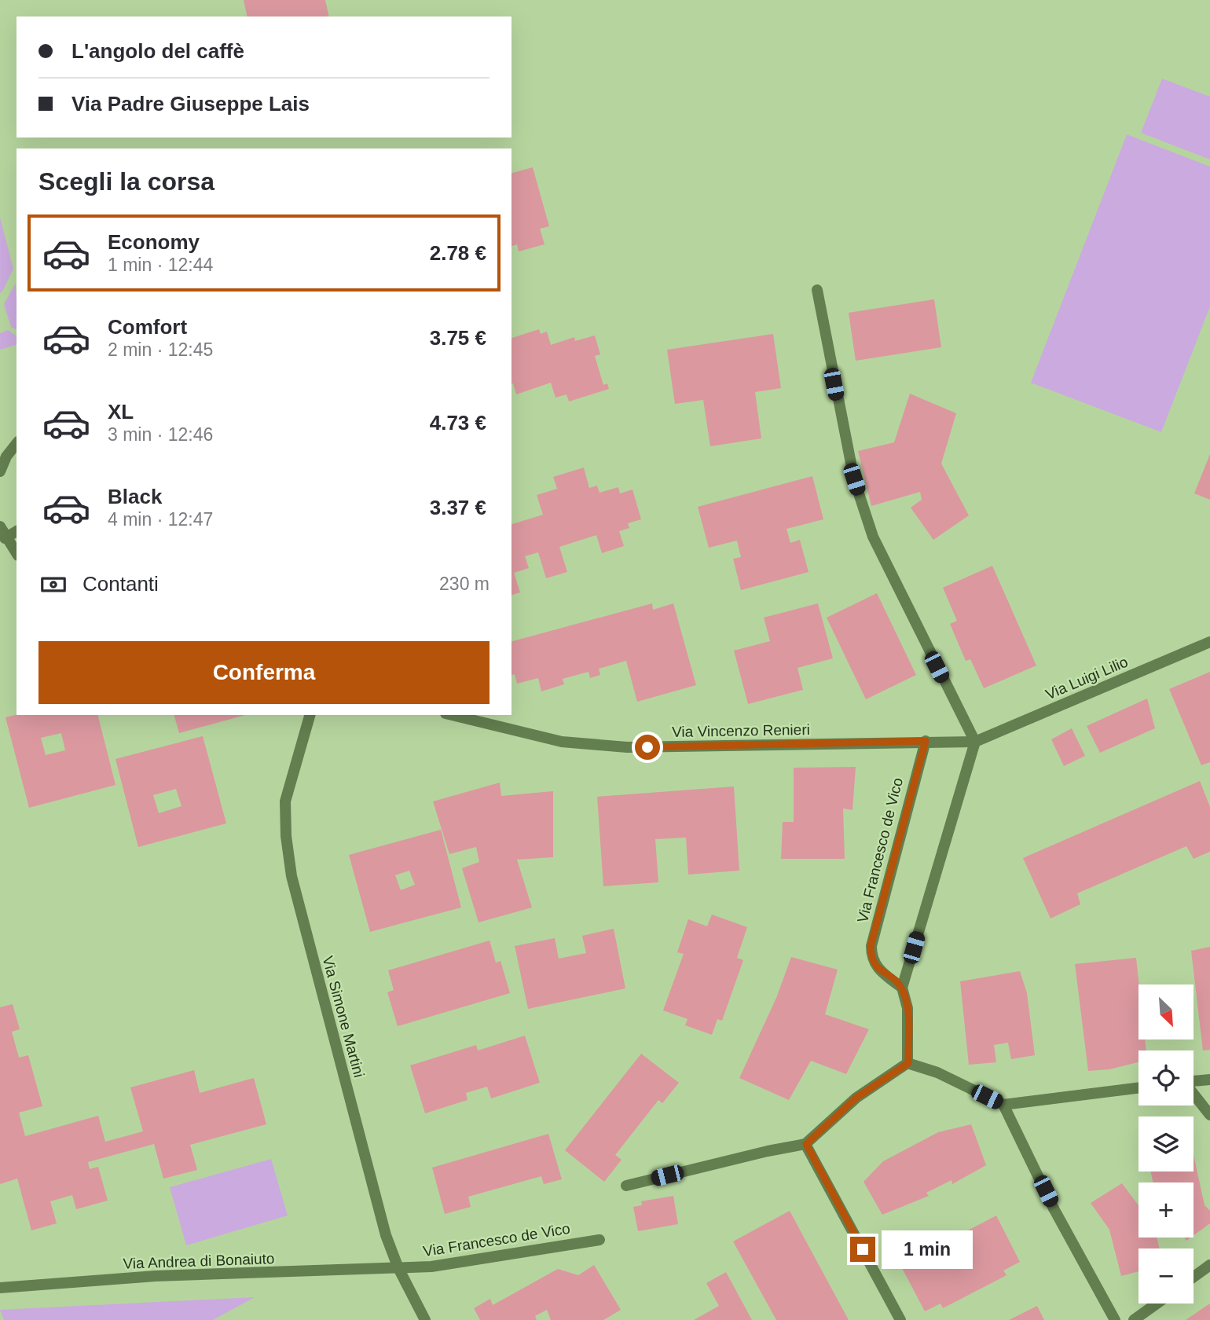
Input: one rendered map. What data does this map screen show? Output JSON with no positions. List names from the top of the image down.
{
  "streets": {
    "street": [
      "Via Luigi Lilio",
      "Via Vincenzo Renieri",
      "Via Francesco de Vico",
      "Via Simone Martini",
      "Via Andrea di Bonaiuto"
    ]
  },
  "crossings": [
    ["Via Luigi Lilio", "Via Vincenzo Renieri"],
    ["Via Vincenzo Renieri", "Via Francesco de Vico"],
    ["Via Francesco de Vico", "Via Simone Martini"],
    ["Via Francesco de Vico", "Via Andrea di Bonaiuto"],
    ["Via Simone Martini", "Via Andrea di Bonaiuto"]
  ],
  "north": "bottom right",
  "page": {
    "banner": ["L'angolo del caffè", "Via Padre Giuseppe Lais"],
    "heading": "Scegli la corsa",
    "list": [
      {
        "name": "Economy",
        "note": "1 min · 12:44",
        "value": "2.78 €"
      },
      {
        "name": "Comfort",
        "note": "2 min · 12:45",
        "value": "3.75 €"
      },
      {
        "name": "XL",
        "note": "3 min · 12:46",
        "value": "4.73 €"
      },
      {
        "name": "Black",
        "note": "4 min · 12:47",
        "value": "3.37 €"
      }
    ],
    "pay": ["Contanti", "230 m"],
    "buttons": "Conferma",
    "map_buttons": ["+", "−"],
    "bubble": "1 min"
  }
}
